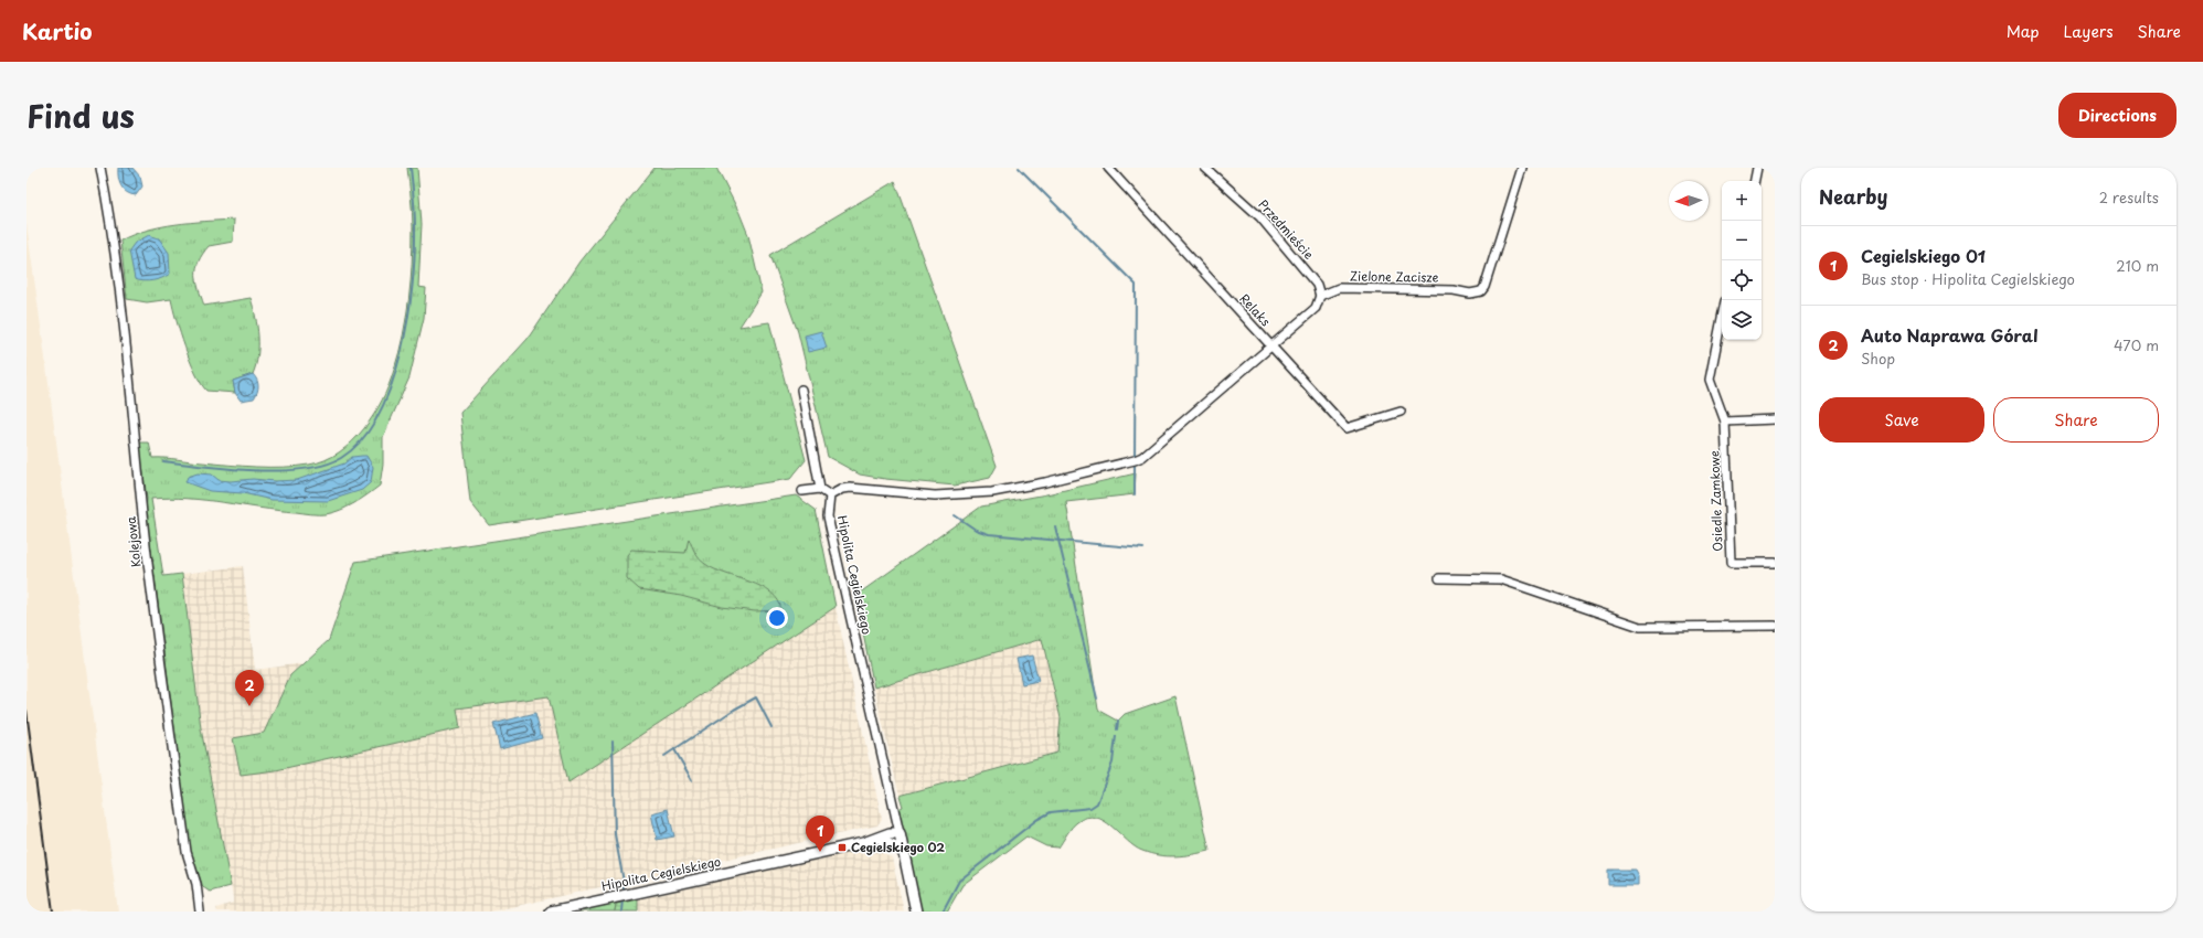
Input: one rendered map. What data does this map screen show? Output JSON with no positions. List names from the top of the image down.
{
  "streets": {
    "street": [
      "Przedmieście",
      "Zielone Zacisze",
      "Relaks",
      "Osiedle Zamkowe",
      "Kolejowa",
      "Hipolita Cegielskiego"
    ]
  },
  "crossings": [
    ["Przedmieście", "Zielone Zacisze"]
  ],
  "places": {
    "transit": ["Cegielskiego 02"]
  },
  "north": "left",
  "page": {
    "header": "Kartio",
    "nav": ["Map", "Layers", "Share"],
    "title": "Find us",
    "buttons": [
      "Directions",
      ["Save", "Share"]
    ],
    "heading": ["Nearby", "2 results"],
    "map_buttons": ["+", "−"],
    "list": [
      {
        "mark": "1",
        "name": "Cegielskiego 01",
        "note": "Bus stop · Hipolita Cegielskiego",
        "value": "210 m"
      },
      {
        "mark": "2",
        "name": "Auto Naprawa Góral",
        "note": "Shop",
        "value": "470 m"
      }
    ],
    "pins": ["2", "1"]
  }
}
